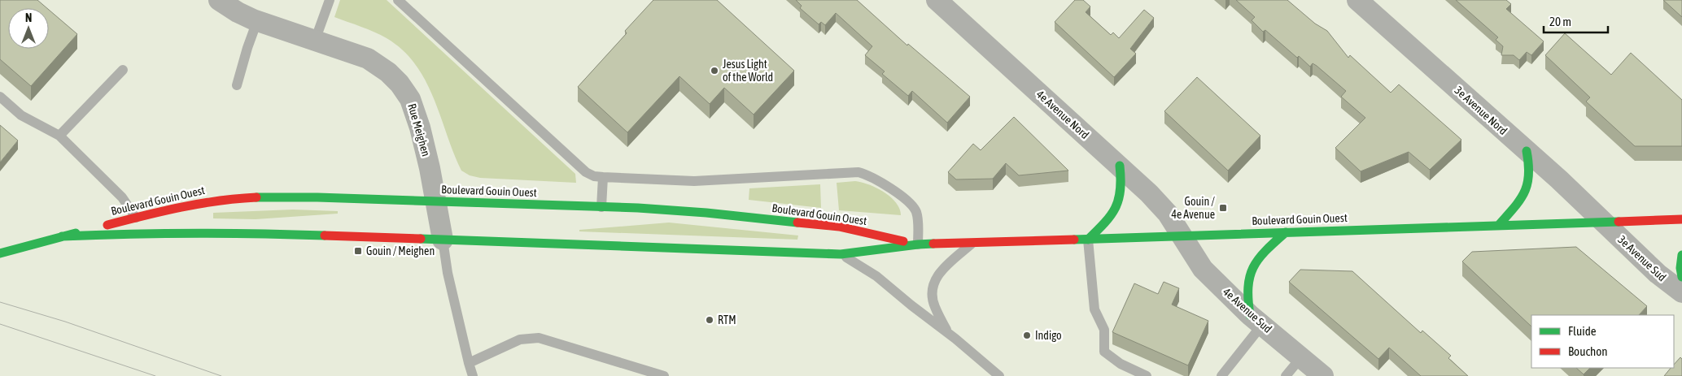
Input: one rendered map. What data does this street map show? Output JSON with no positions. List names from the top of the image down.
{
  "streets": {
    "main road": ["Boulevard Gouin Ouest"],
    "street": [
      "3e Avenue Nord",
      "4e Avenue Nord",
      "Rue Meighen",
      "3e Avenue Sud",
      "4e Avenue Sud"
    ]
  },
  "crossings": [
    ["3e Avenue Nord", "Boulevard Gouin Ouest"],
    ["3e Avenue Nord", "3e Avenue Sud"],
    ["4e Avenue Nord", "Boulevard Gouin Ouest"],
    ["4e Avenue Nord", "4e Avenue Sud"],
    ["Rue Meighen", "Boulevard Gouin Ouest"],
    ["Boulevard Gouin Ouest", "3e Avenue Sud"],
    ["Boulevard Gouin Ouest", "4e Avenue Sud"]
  ],
  "places": {
    "other": ["Jesus Light of the World", "RTM", "Indigo"],
    "transit": ["Gouin / 4e Avenue", "Gouin / Meighen"]
  },
  "legend": ["Fluide", "Bouchon"],
  "scale_bar": "20 m",
  "north": "top"
}
